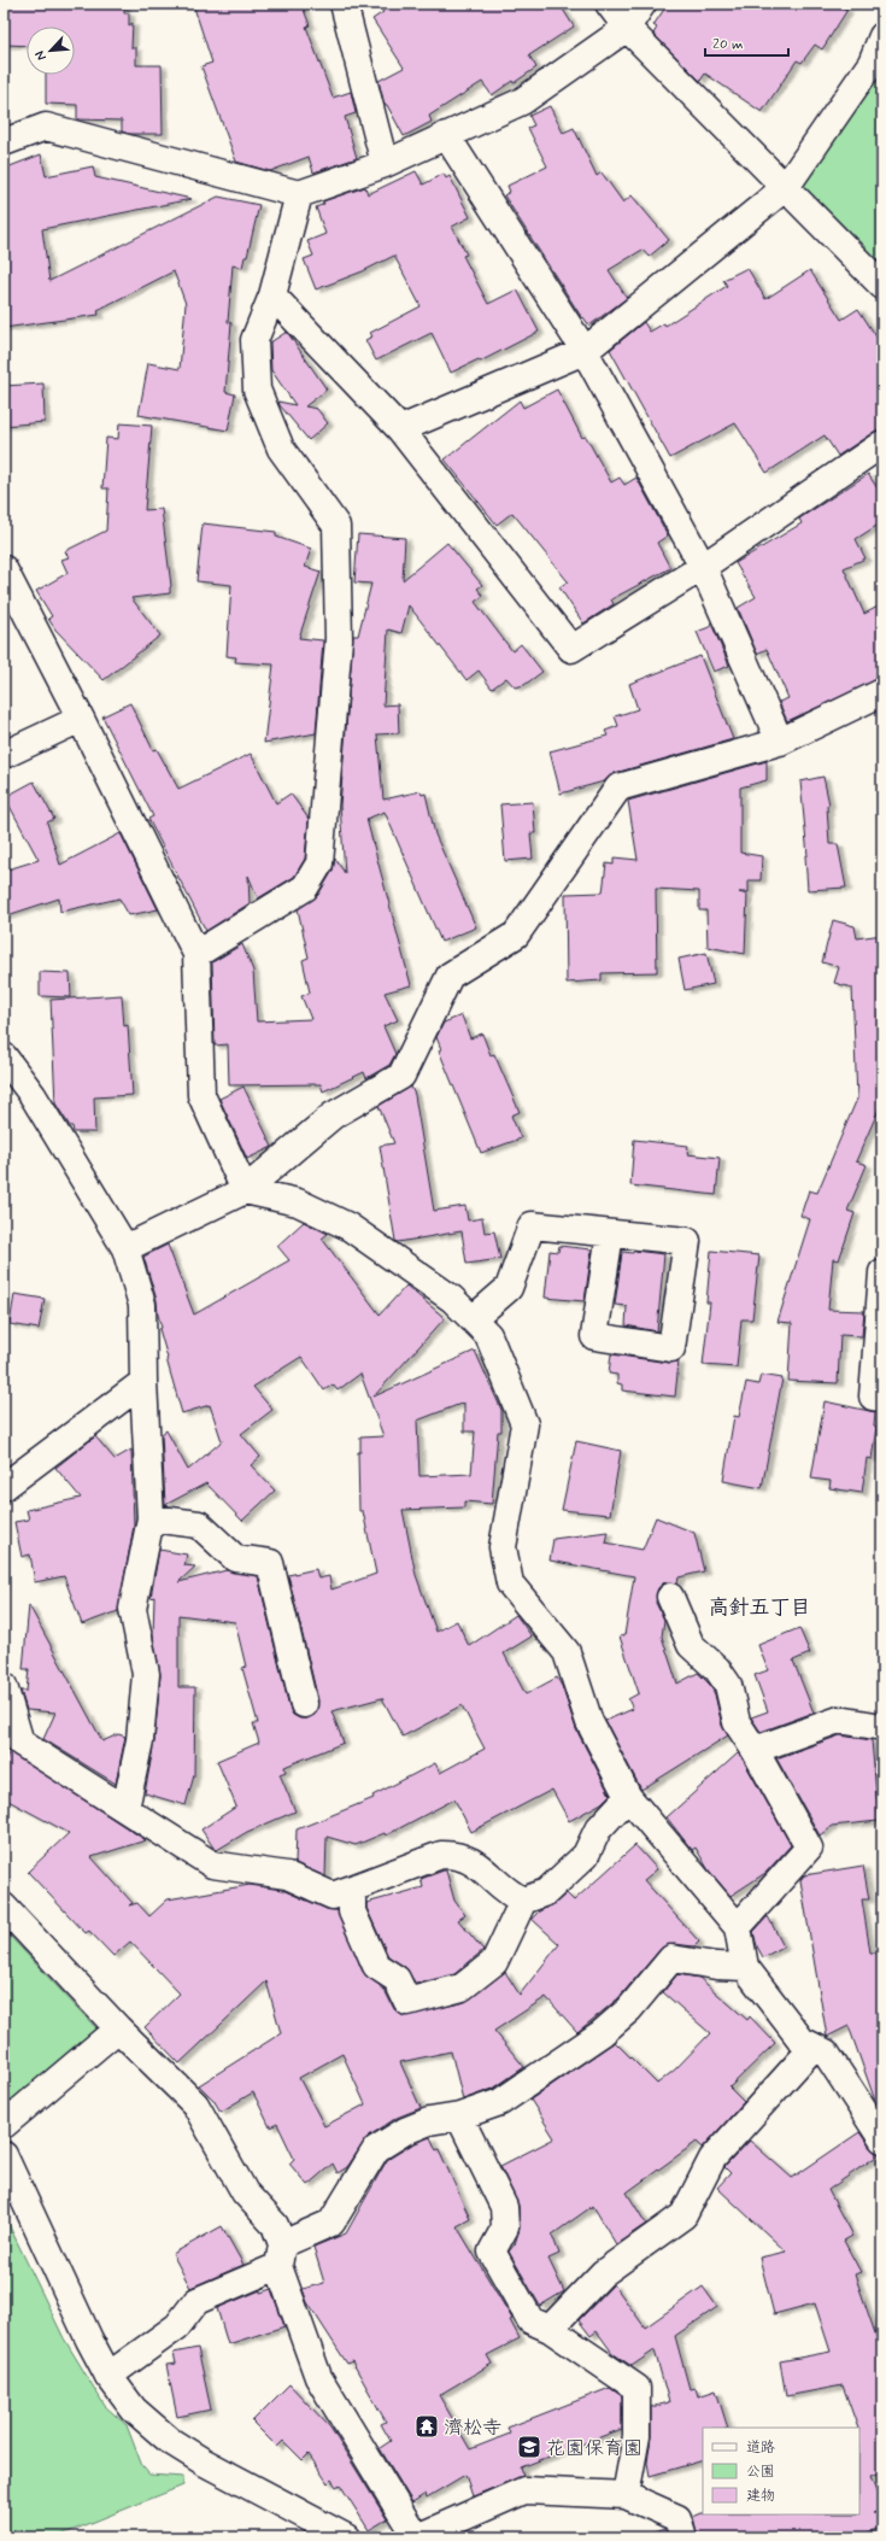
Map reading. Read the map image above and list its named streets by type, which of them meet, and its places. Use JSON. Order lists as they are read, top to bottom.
{
  "districts": ["高針五丁目"],
  "places": {
    "temple": ["濟松寺"],
    "school or university": ["花園保育園"]
  },
  "legend": ["道路", "公園", "建物"],
  "scale_bar": "20 m",
  "north": "bottom left"
}
